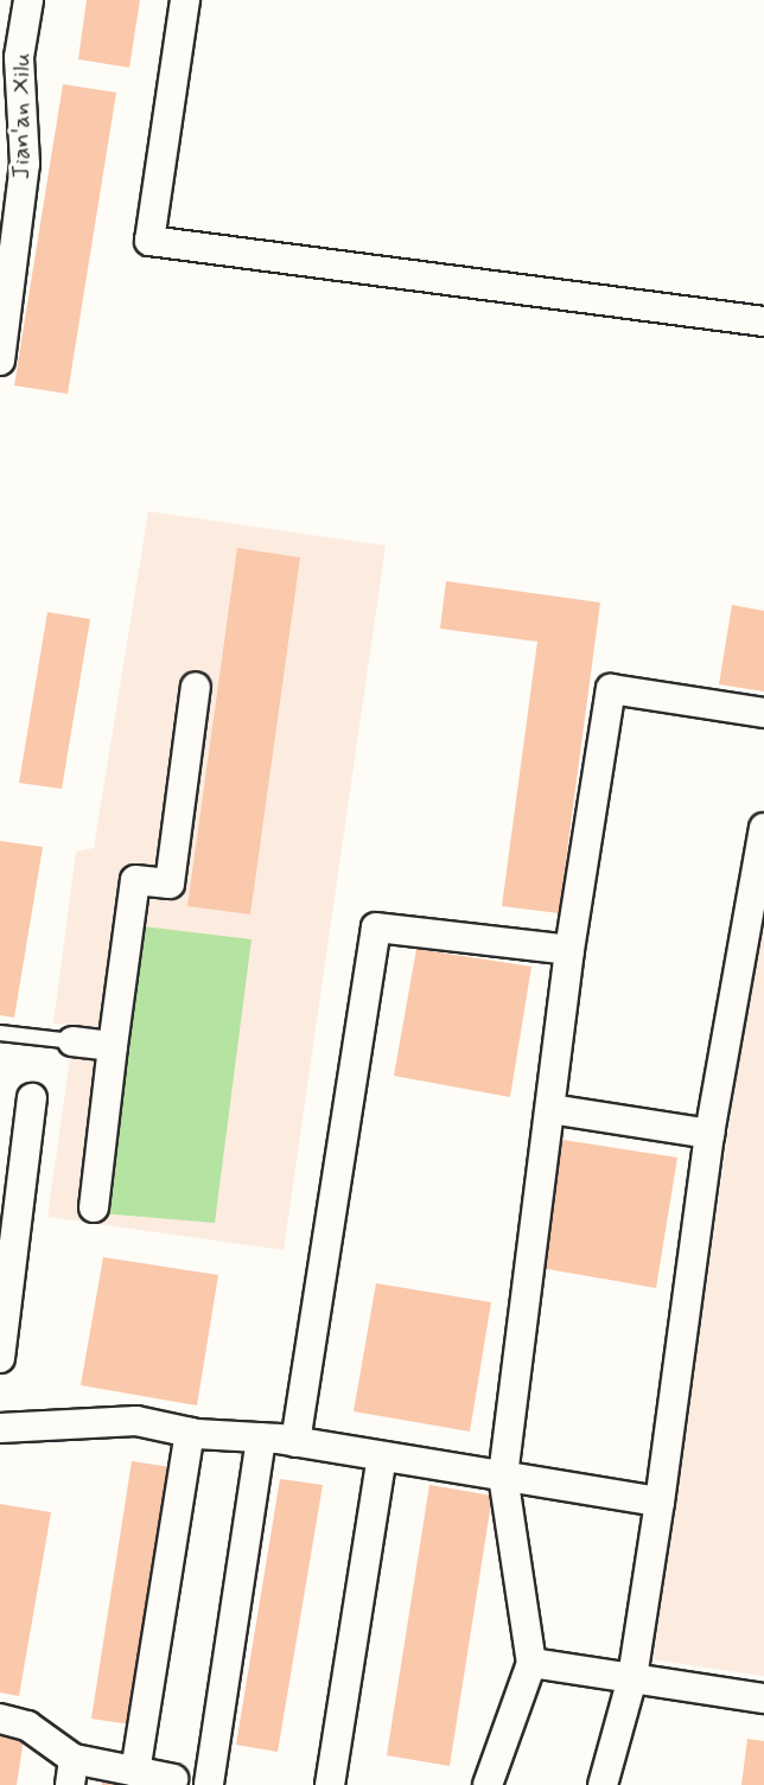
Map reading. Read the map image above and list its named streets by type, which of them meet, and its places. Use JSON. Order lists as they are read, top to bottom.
{
  "streets": {
    "street": ["Jian'an Xilu"]
  }
}
